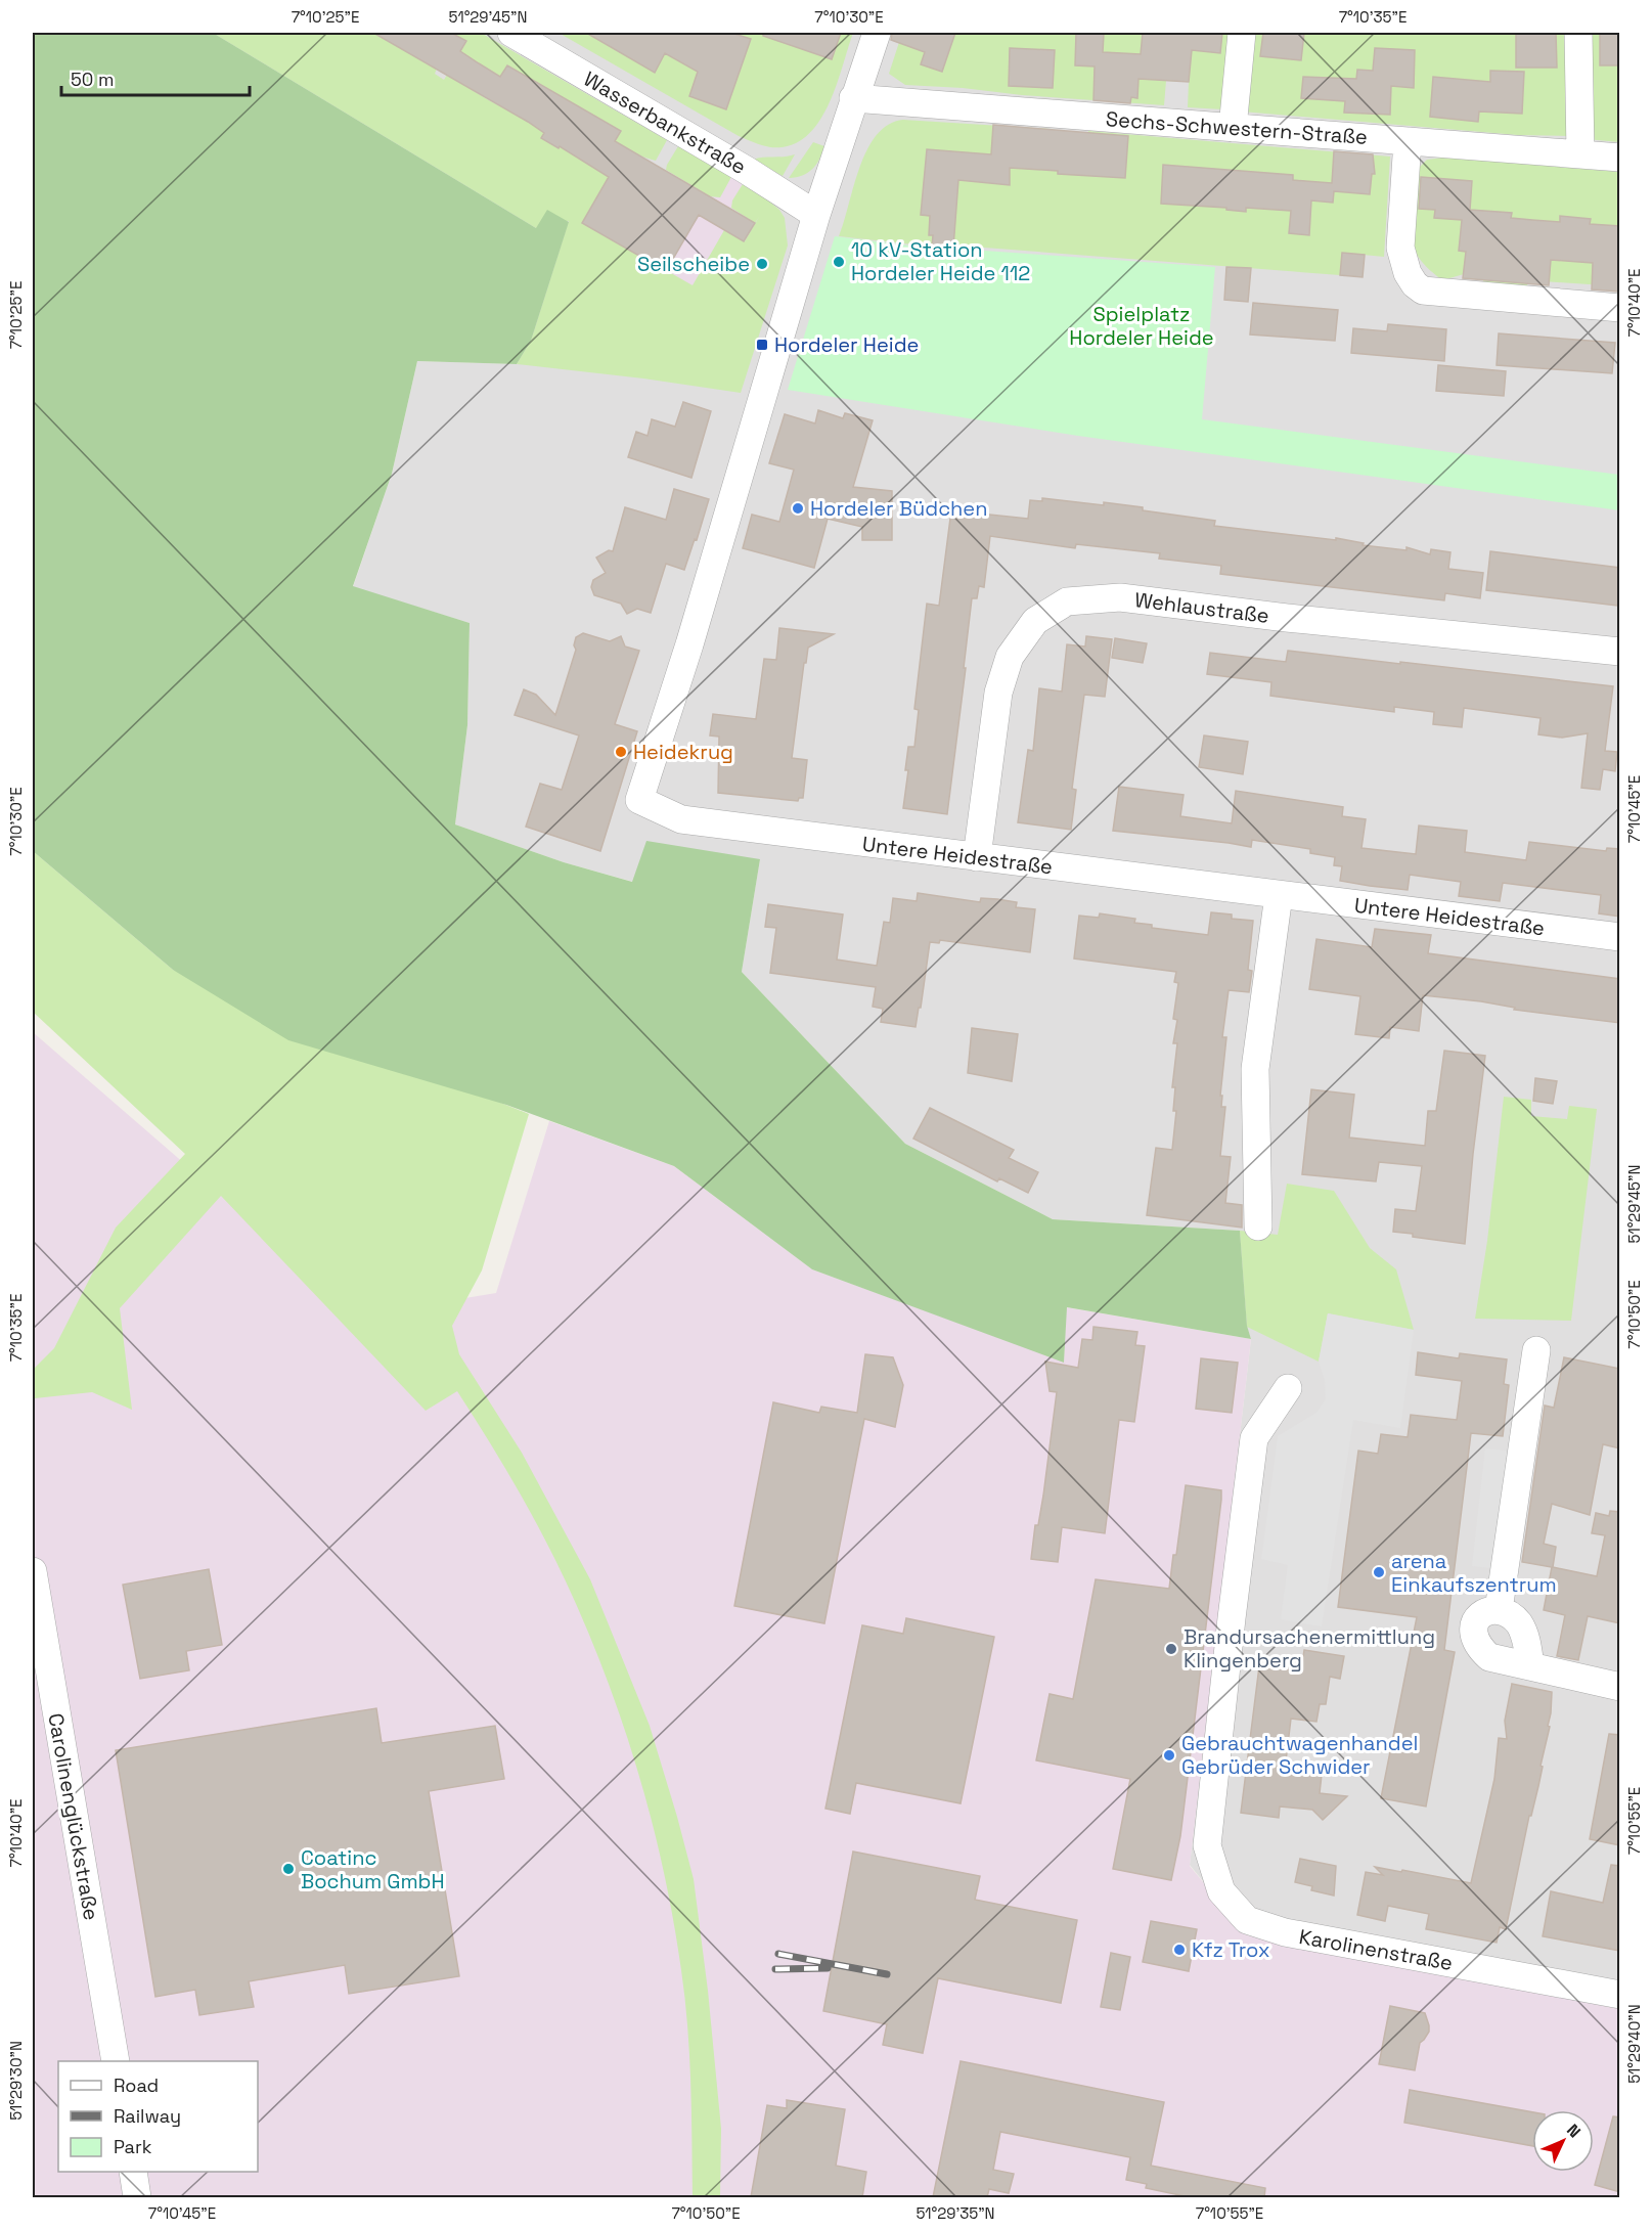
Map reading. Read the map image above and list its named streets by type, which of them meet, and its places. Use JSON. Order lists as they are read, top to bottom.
{
  "streets": {
    "street": [
      "Wasserbankstraße",
      "Sechs-Schwestern-Straße",
      "Wehlaustraße",
      "Untere Heidestraße",
      "Carolinenglückstraße",
      "Karolinenstraße"
    ]
  },
  "crossings": [
    ["Wasserbankstraße", "Untere Heidestraße"],
    ["Wehlaustraße", "Untere Heidestraße"]
  ],
  "parks": ["Spielplatz Hordeler Heide"],
  "places": {
    "other": [
      "10 kV-Station Hordeler Heide 112",
      "Seilscheibe",
      "Hordeler Büdchen",
      "Heidekrug",
      "arena Einkaufszentrum",
      "Brandursachenermittlung Klingenberg",
      "Gebrauchtwagenhandel Gebrüder Schwider",
      "Coatinc Bochum GmbH",
      "Kfz Trox"
    ],
    "transit": ["Hordeler Heide"]
  },
  "legend": ["Road", "Railway", "Park"],
  "scale_bar": "50 m",
  "north": "top right",
  "coordinates": [
    "7°10'25\"E",
    "51°29'45\"N",
    "7°10'30\"E",
    "7°10'35\"E",
    "7°10'40\"E",
    "7°10'45\"E",
    "7°10'50\"E",
    "7°10'55\"E",
    "51°29'40\"N",
    "51°29'30\"N",
    "51°29'35\"N"
  ]
}
